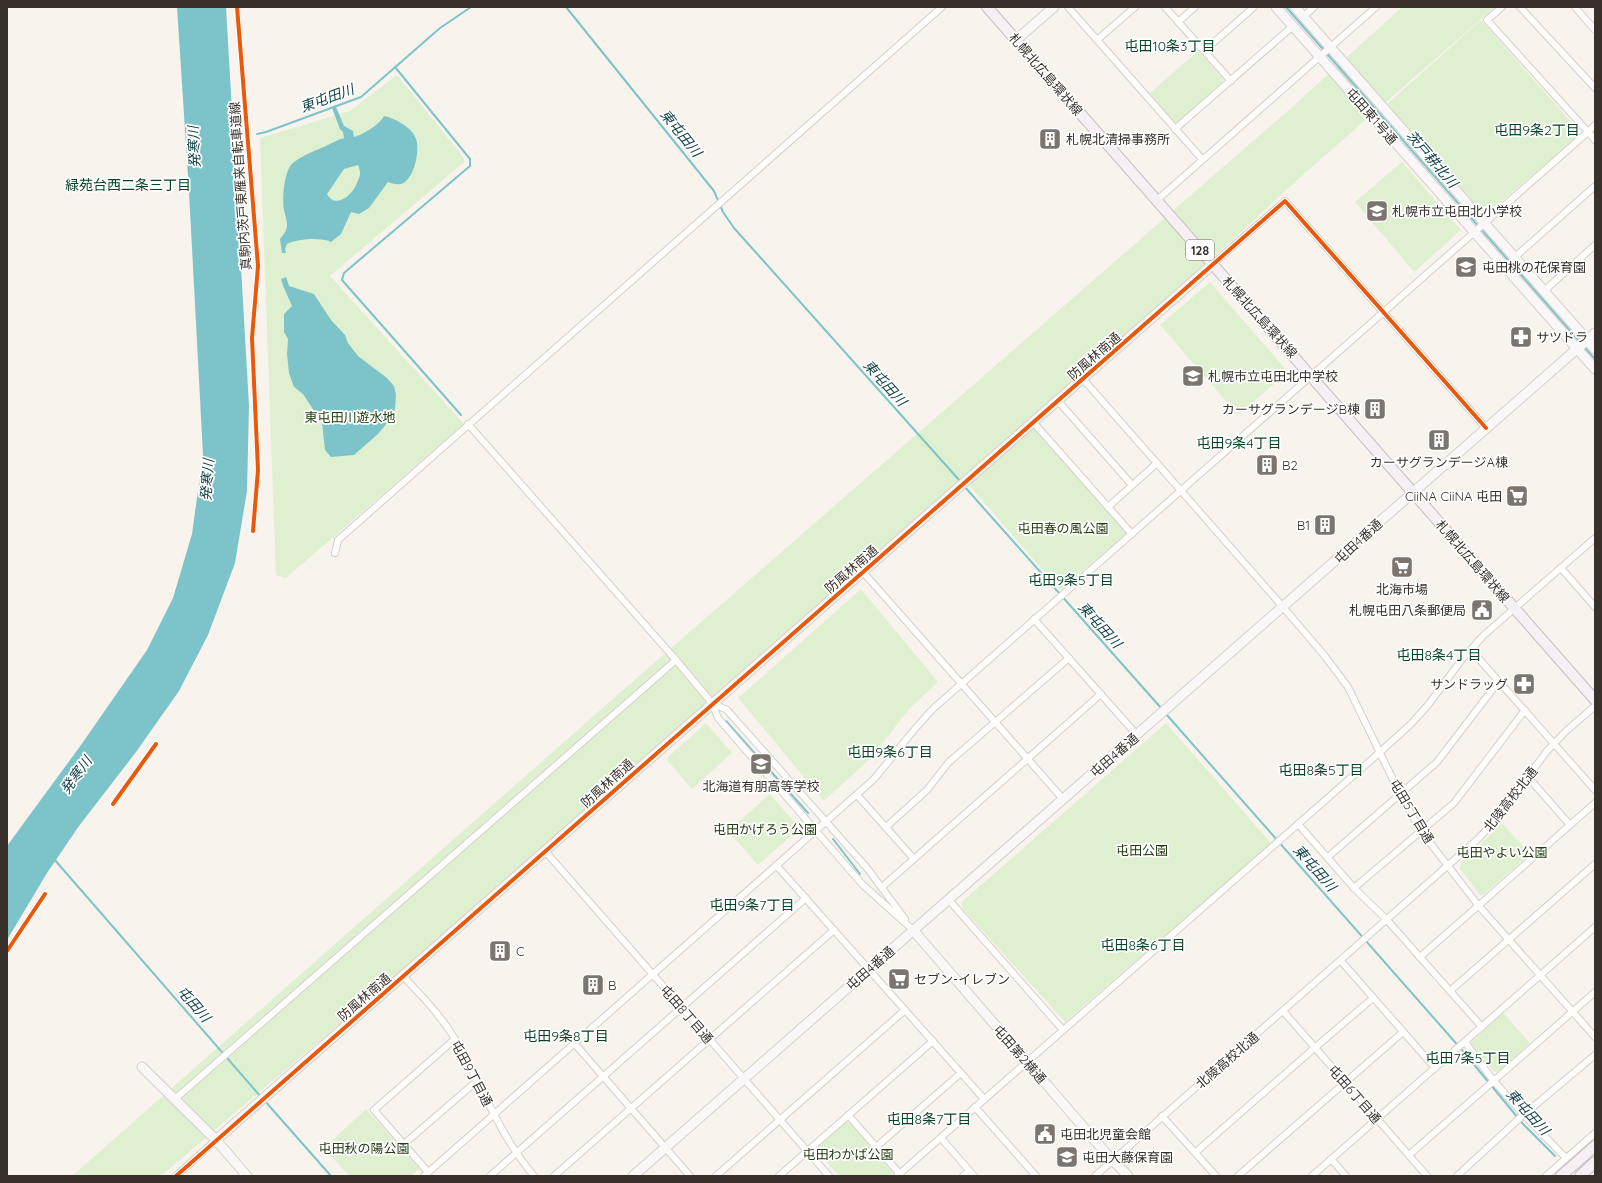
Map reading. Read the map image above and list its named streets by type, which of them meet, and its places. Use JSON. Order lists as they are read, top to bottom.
{
  "streets": {
    "main road": ["札幌北広島環状線", "128"],
    "street": [
      "屯田東1号通",
      "防風林南通",
      "屯田4番通",
      "北陵高校北通",
      "屯田5丁目通",
      "屯田8丁目通",
      "屯田第2横通",
      "屯田9丁目通",
      "屯田6丁目通"
    ],
    "cycle path": ["真駒内茨戸東雁来自転車道線"]
  },
  "crossings": [
    ["札幌北広島環状線", "防風林南通"],
    ["札幌北広島環状線", "屯田4番通"],
    ["屯田東1号通", "屯田4番通"],
    ["防風林南通", "屯田5丁目通"],
    ["防風林南通", "屯田8丁目通"],
    ["防風林南通", "屯田9丁目通"],
    ["屯田4番通", "屯田5丁目通"],
    ["屯田4番通", "屯田8丁目通"],
    ["屯田4番通", "屯田第2横通"],
    ["北陵高校北通", "屯田5丁目通"],
    ["北陵高校北通", "屯田第2横通"],
    ["北陵高校北通", "屯田6丁目通"]
  ],
  "districts": [
    "屯田10条3丁目",
    "屯田9条2丁目",
    "緑苑台西二条三丁目",
    "屯田9条4丁目",
    "屯田9条5丁目",
    "屯田8条4丁目",
    "屯田9条6丁目",
    "屯田8条5丁目",
    "屯田9条7丁目",
    "屯田8条6丁目",
    "屯田9条8丁目",
    "屯田7条5丁目",
    "屯田8条7丁目"
  ],
  "water": [
    "東屯田川",
    "発寒川",
    "茨戸耕北川",
    "屯田川"
  ],
  "parks": [
    "東屯田川遊水地",
    "屯田春の風公園",
    "屯田かげろう公園",
    "屯田公園",
    "屯田やよい公園",
    "屯田秋の陽公園",
    "屯田わかば公園"
  ],
  "places": {
    "building": [
      "札幌北清掃事務所",
      "カーサグランデージB棟",
      "カーサグランデージA棟",
      "B2",
      "B1",
      "C",
      "B"
    ],
    "school or university": [
      "札幌市立屯田北小学校",
      "屯田桃の花保育園",
      "札幌市立屯田北中学校",
      "北海道有朋高等学校",
      "屯田大藤保育園"
    ],
    "pharmacy": ["サツドラ", "サンドラッグ"],
    "supermarket": ["CiiNA CiiNA 屯田", "北海市場", "セブン-イレブン"],
    "public building": ["札幌屯田八条郵便局", "屯田北児童会館"]
  }
}
